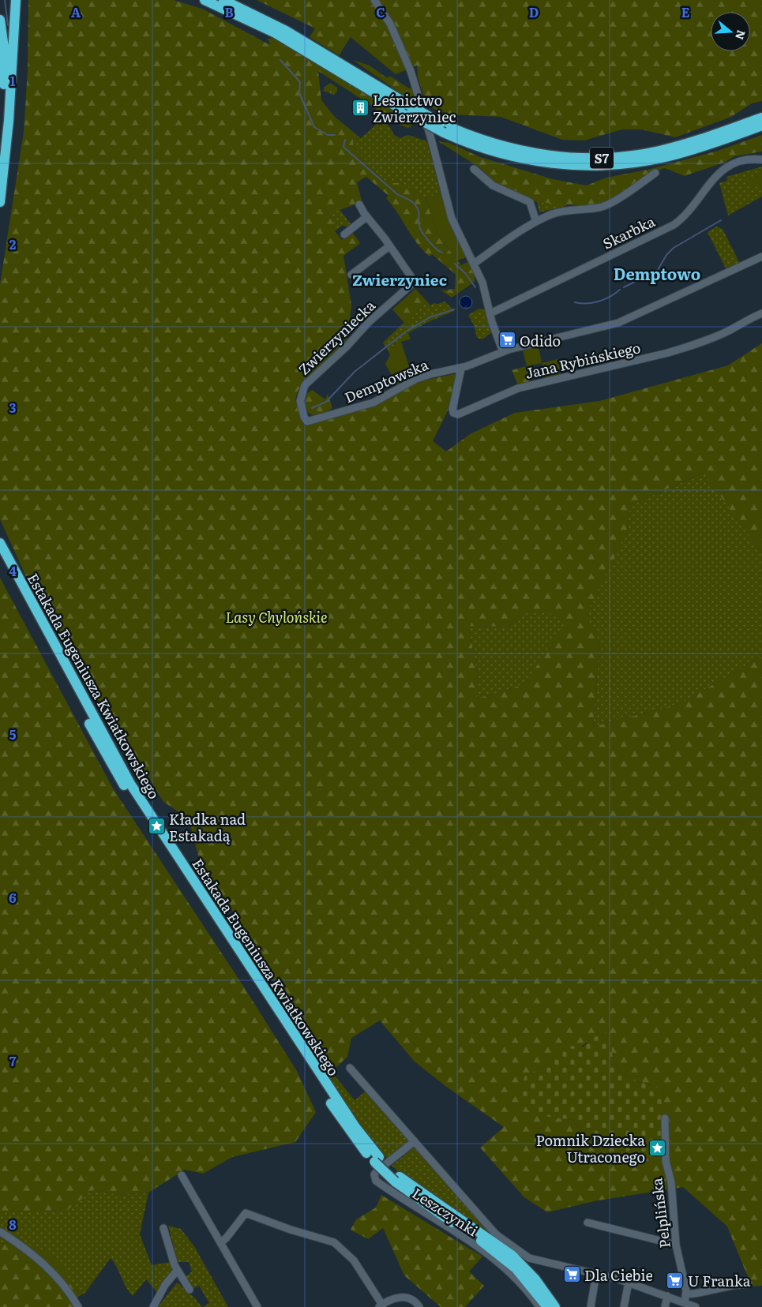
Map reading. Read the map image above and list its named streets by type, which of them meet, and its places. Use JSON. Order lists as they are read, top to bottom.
{
  "streets": {
    "highway": ["S7", "Estakada Eugeniusza Kwiatkowskiego"],
    "street": [
      "Skarbka",
      "Zwierzyniecka",
      "Jana Rybińskiego",
      "Demptowska",
      "Leszczynki",
      "Pelplińska"
    ]
  },
  "crossings": [
    ["Zwierzyniecka", "Demptowska"],
    ["Jana Rybińskiego", "Demptowska"]
  ],
  "districts": ["Demptowo", "Zwierzyniec"],
  "parks": ["Lasy Chylońskie"],
  "places": {
    "building": ["Leśnictwo Zwierzyniec"],
    "supermarket": ["Odido", "Dla Ciebie", "U Franka"],
    "place": ["Kładka nad Estakadą", "Pomnik Dziecka Utraconego"]
  },
  "north": "right",
  "grid": {
    "columns": [
      "A",
      "B",
      "C",
      "D",
      "E"
    ],
    "rows": [
      "1",
      "2",
      "3",
      "4",
      "5",
      "6",
      "7",
      "8"
    ]
  }
}
